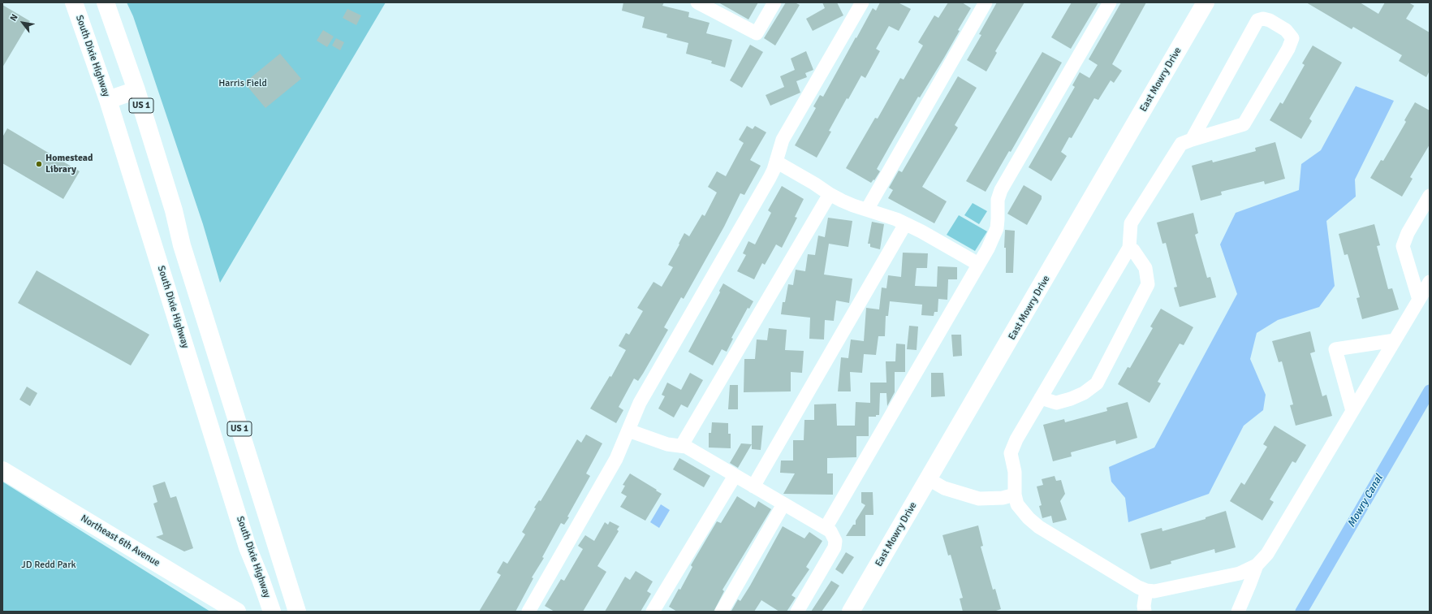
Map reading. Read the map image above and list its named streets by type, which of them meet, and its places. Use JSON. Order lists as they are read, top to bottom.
{
  "streets": {
    "main road": [
      "South Dixie Highway",
      "East Mowry Drive",
      "US 1",
      "Northeast 6th Avenue"
    ]
  },
  "water": ["Mowry Canal"],
  "parks": ["Harris Field", "JD Redd Park"],
  "places": ["Homestead Library"],
  "north": "top left"
}
